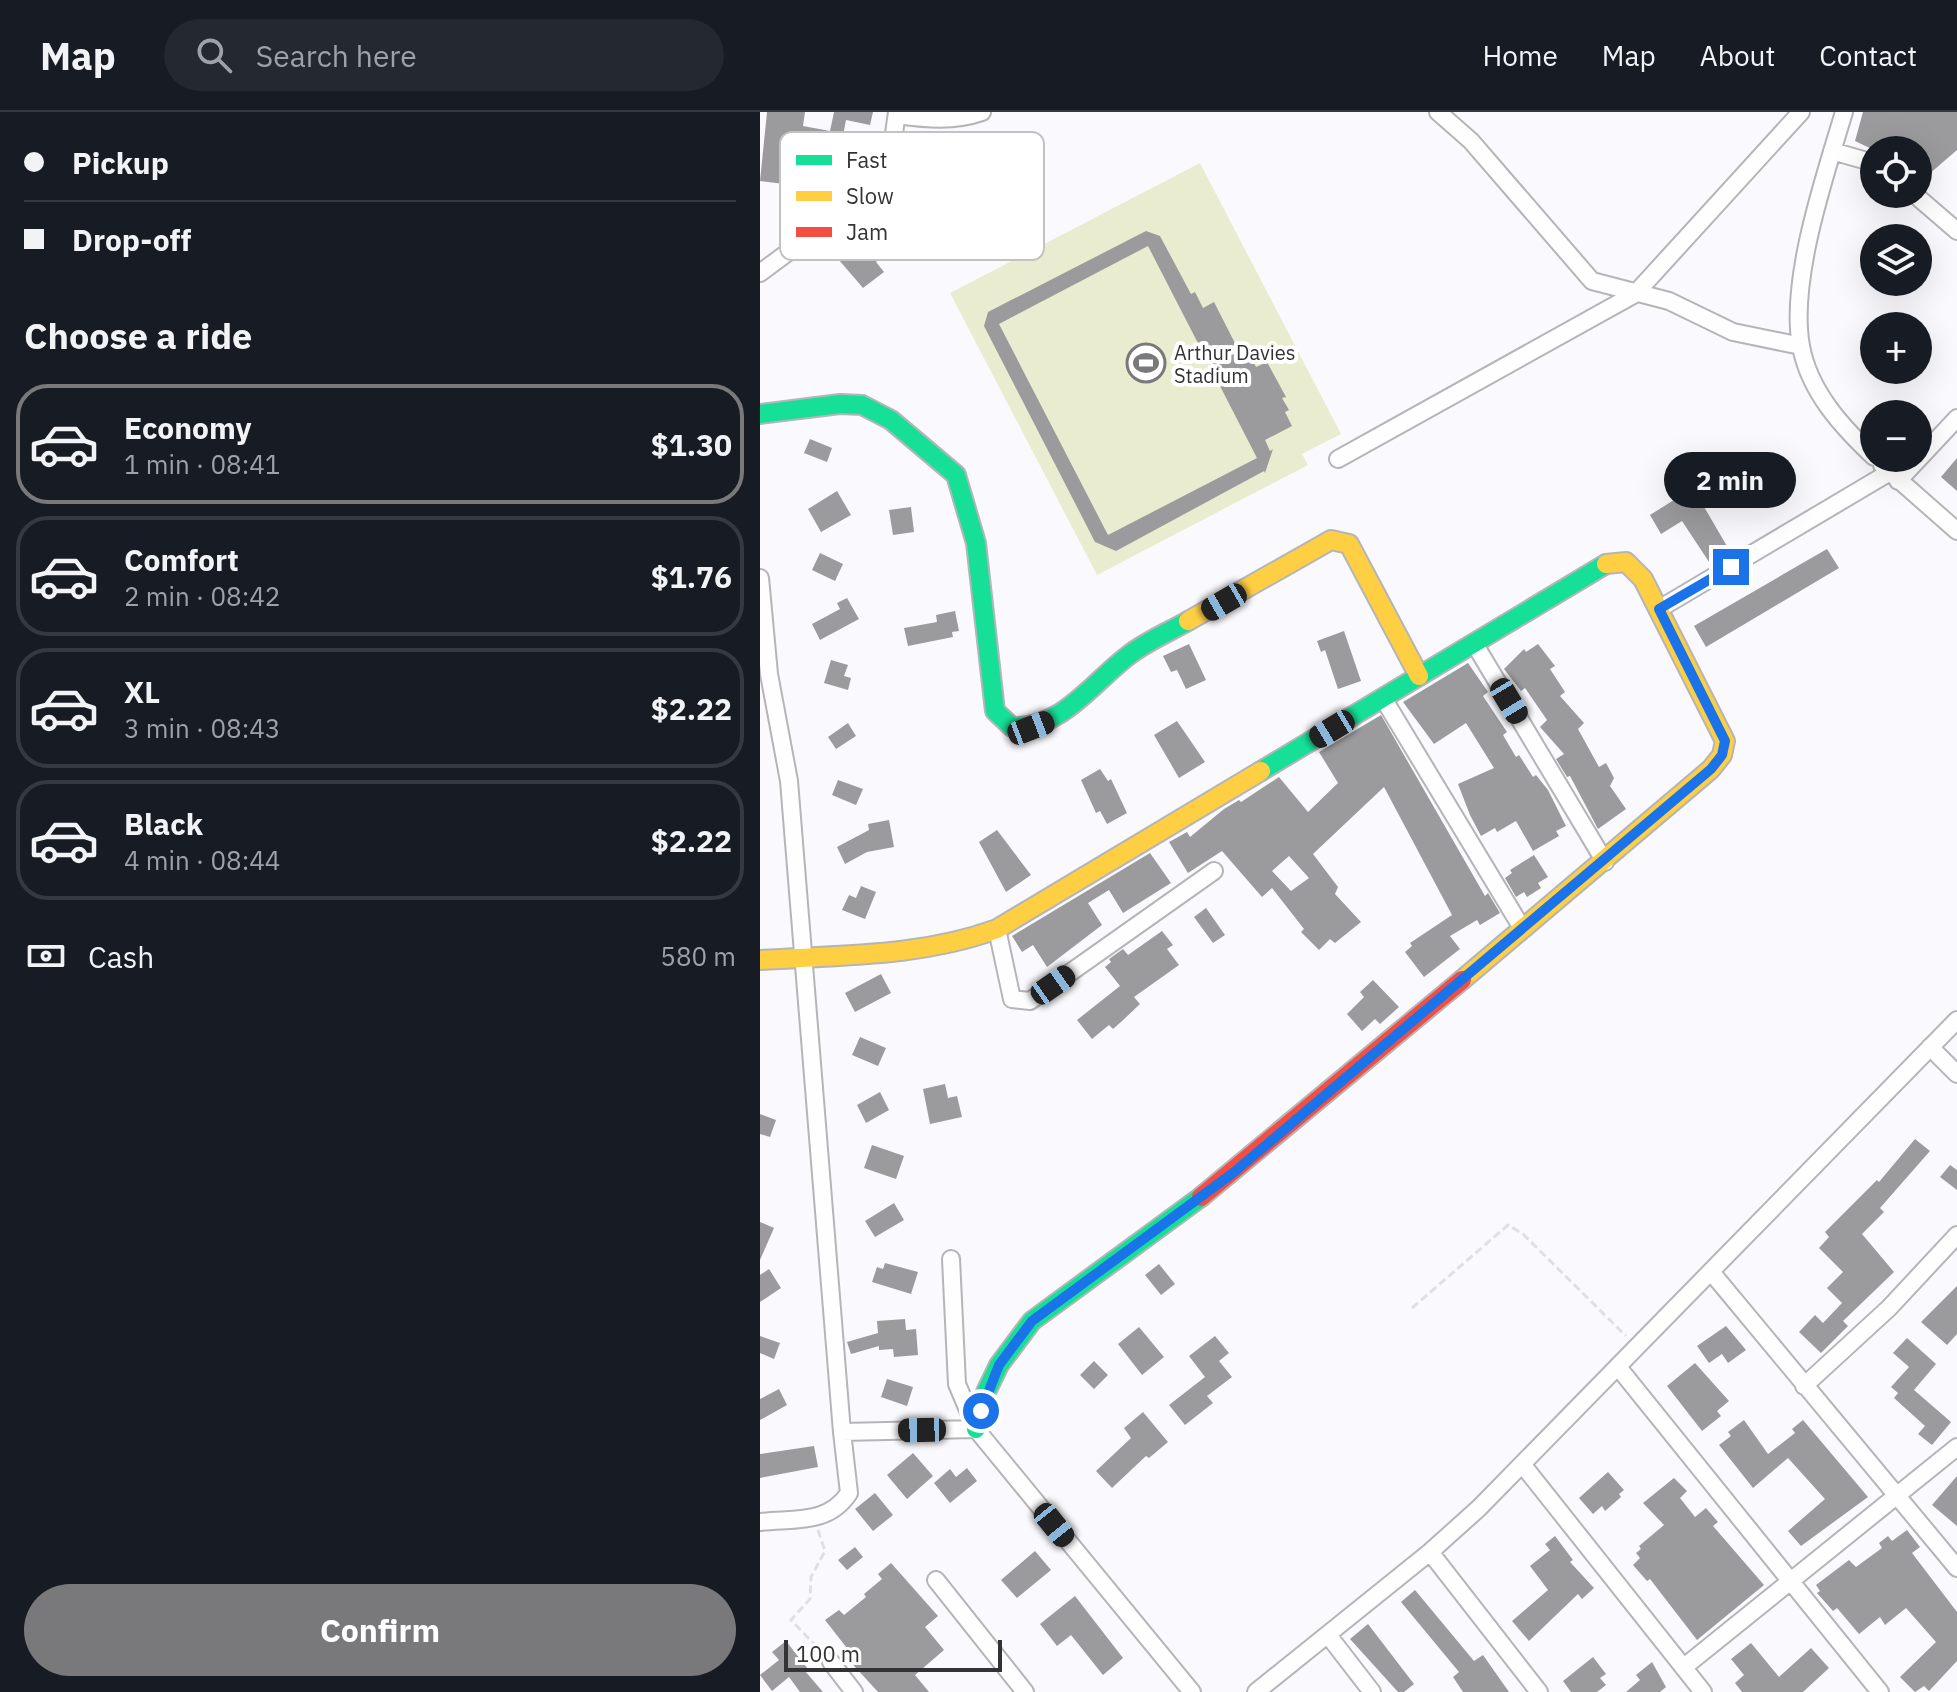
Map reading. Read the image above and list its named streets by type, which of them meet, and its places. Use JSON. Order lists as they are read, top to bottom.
{
  "places": {
    "sports": ["Arthur Davies Stadium"]
  },
  "legend": ["Fast", "Slow", "Jam"],
  "scale_bar": "100 m",
  "page": {
    "header": "Map",
    "search": "Search here",
    "nav": [
      "Home",
      "Map",
      "About",
      "Contact"
    ],
    "banner": ["Pickup", "Drop-off"],
    "map_buttons": ["+", "−"],
    "heading": "Choose a ride",
    "list": [
      {
        "name": "Economy",
        "note": "1 min · 08:41",
        "value": "$1.30"
      },
      {
        "name": "Comfort",
        "note": "2 min · 08:42",
        "value": "$1.76"
      },
      {
        "name": "XL",
        "note": "3 min · 08:43",
        "value": "$2.22"
      },
      {
        "name": "Black",
        "note": "4 min · 08:44",
        "value": "$2.22"
      }
    ],
    "bubble": "2 min",
    "pay": ["Cash", "580 m"],
    "buttons": "Confirm",
    "scale": "100 m"
  }
}
